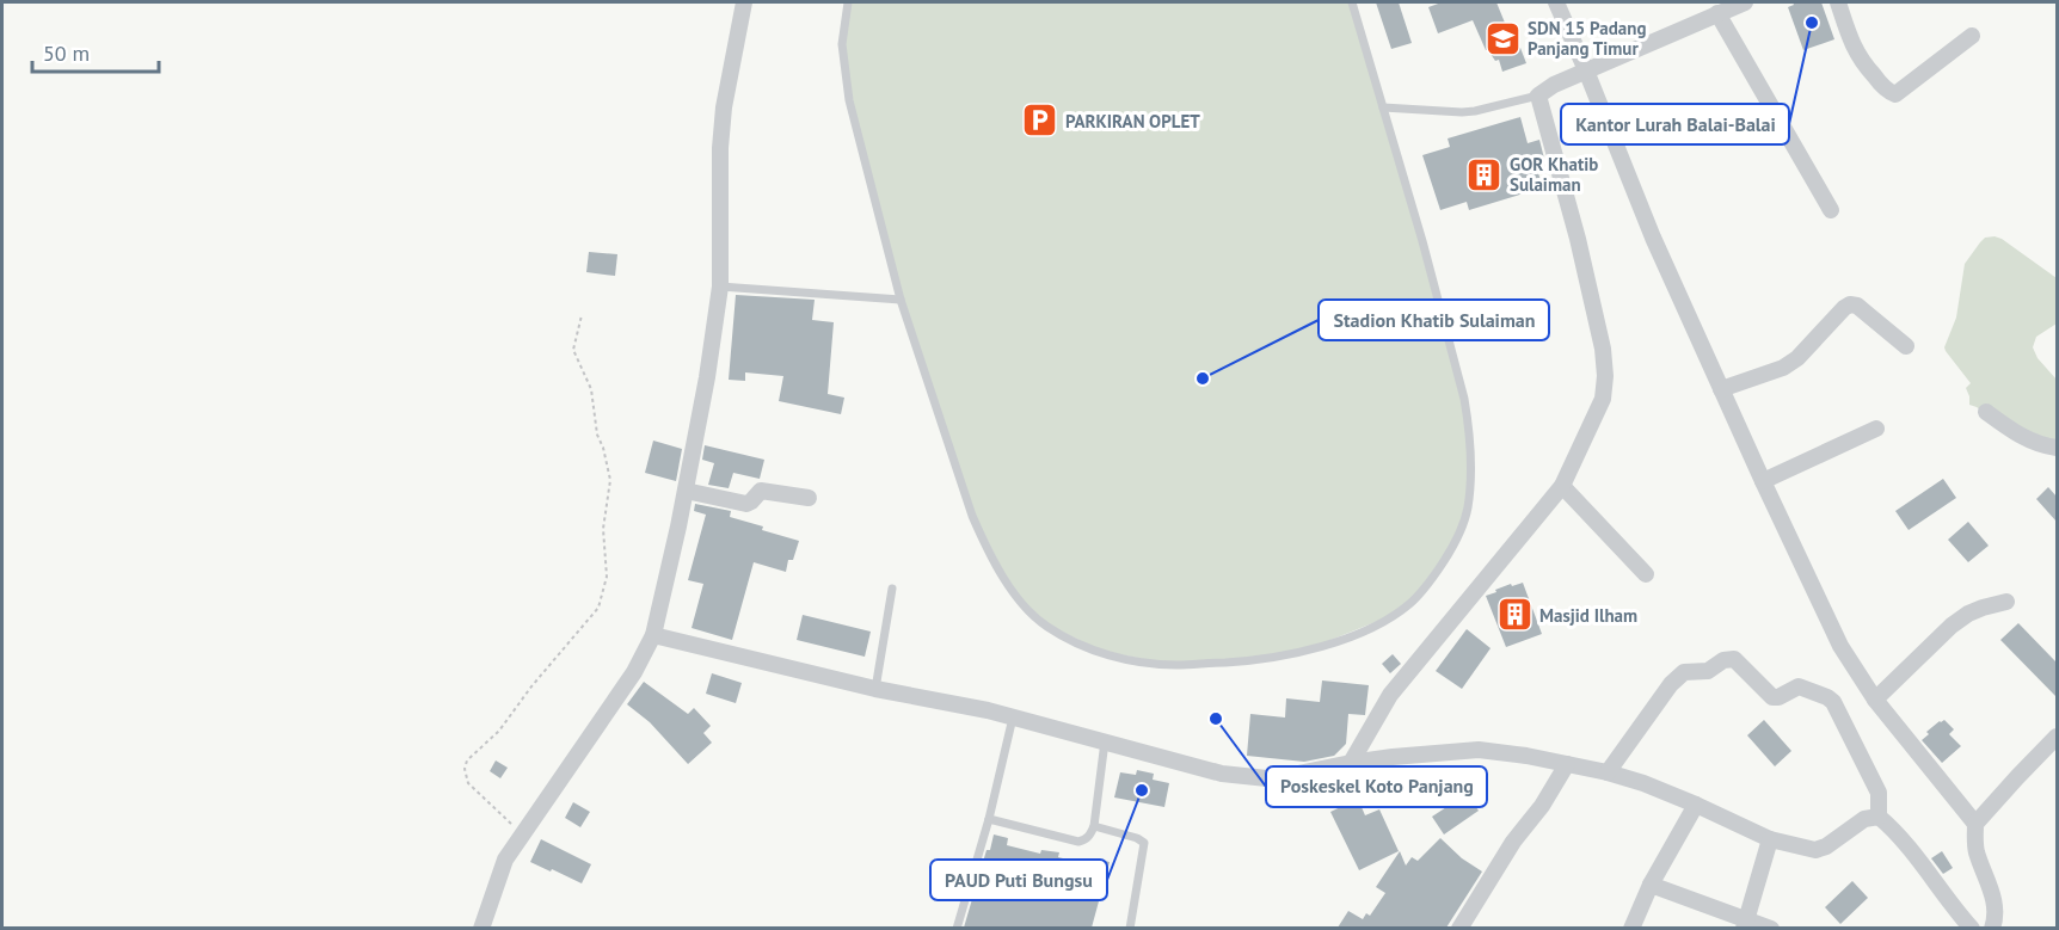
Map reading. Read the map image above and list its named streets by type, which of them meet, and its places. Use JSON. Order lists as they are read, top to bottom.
{
  "places": {
    "other": [
      "Kantor Lurah Balai-Balai",
      "Stadion Khatib Sulaiman",
      "Poskeskel Koto Panjang",
      "PAUD Puti Bungsu"
    ],
    "school or university": ["SDN 15 Padang Panjang Timur"],
    "parking": ["PARKIRAN OPLET"],
    "building": ["GOR Khatib Sulaiman", "Masjid Ilham"]
  },
  "scale_bar": "50 m"
}
